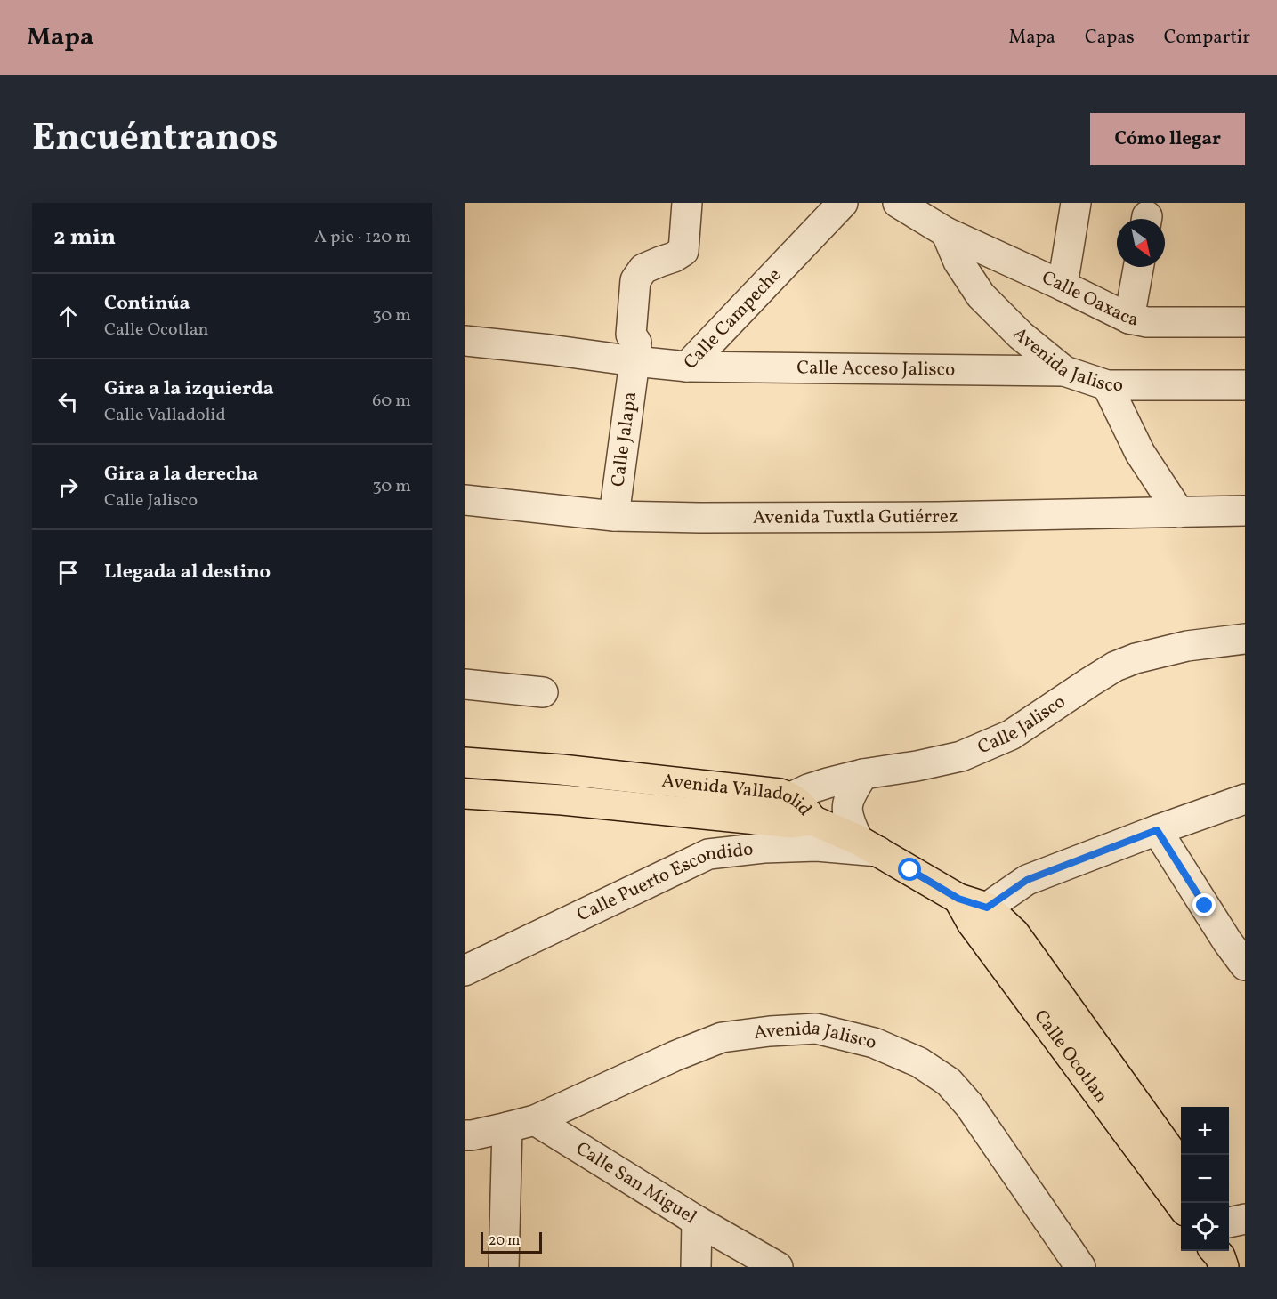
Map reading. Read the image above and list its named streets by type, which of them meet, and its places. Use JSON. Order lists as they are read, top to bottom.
{
  "streets": {
    "main road": ["Avenida Valladolid", "Calle Ocotlan"],
    "street": [
      "Calle Oaxaca",
      "Calle Campeche",
      "Avenida Jalisco",
      "Calle Acceso Jalisco",
      "Calle Jalapa",
      "Avenida Tuxtla Gutiérrez",
      "Calle Jalisco",
      "Calle Puerto Escondido",
      "Calle San Miguel"
    ]
  },
  "crossings": [
    ["Calle Oaxaca", "Avenida Jalisco"],
    ["Calle Campeche", "Calle Acceso Jalisco"],
    ["Calle Campeche", "Calle Jalapa"],
    ["Avenida Jalisco", "Calle Acceso Jalisco"],
    ["Avenida Jalisco", "Calle San Miguel"],
    ["Calle Jalapa", "Avenida Tuxtla Gutiérrez"],
    ["Calle Jalisco", "Avenida Valladolid"],
    ["Avenida Valladolid", "Calle Ocotlan"],
    ["Calle Puerto Escondido", "Calle Ocotlan"]
  ],
  "scale_bar": "20 m",
  "north": "bottom right",
  "page": {
    "header": "Mapa",
    "nav": ["Mapa", "Capas", "Compartir"],
    "title": "Encuéntranos",
    "buttons": "Cómo llegar",
    "heading": ["2 min", "A pie · 120 m"],
    "list": [
      ["Continúa", "Calle Ocotlan", "30 m"],
      ["Gira a la izquierda", "Calle Valladolid", "60 m"],
      ["Gira a la derecha", "Calle Jalisco", "30 m"],
      "Llegada al destino"
    ],
    "map_buttons": ["+", "−"],
    "scale": "20 m"
  }
}
